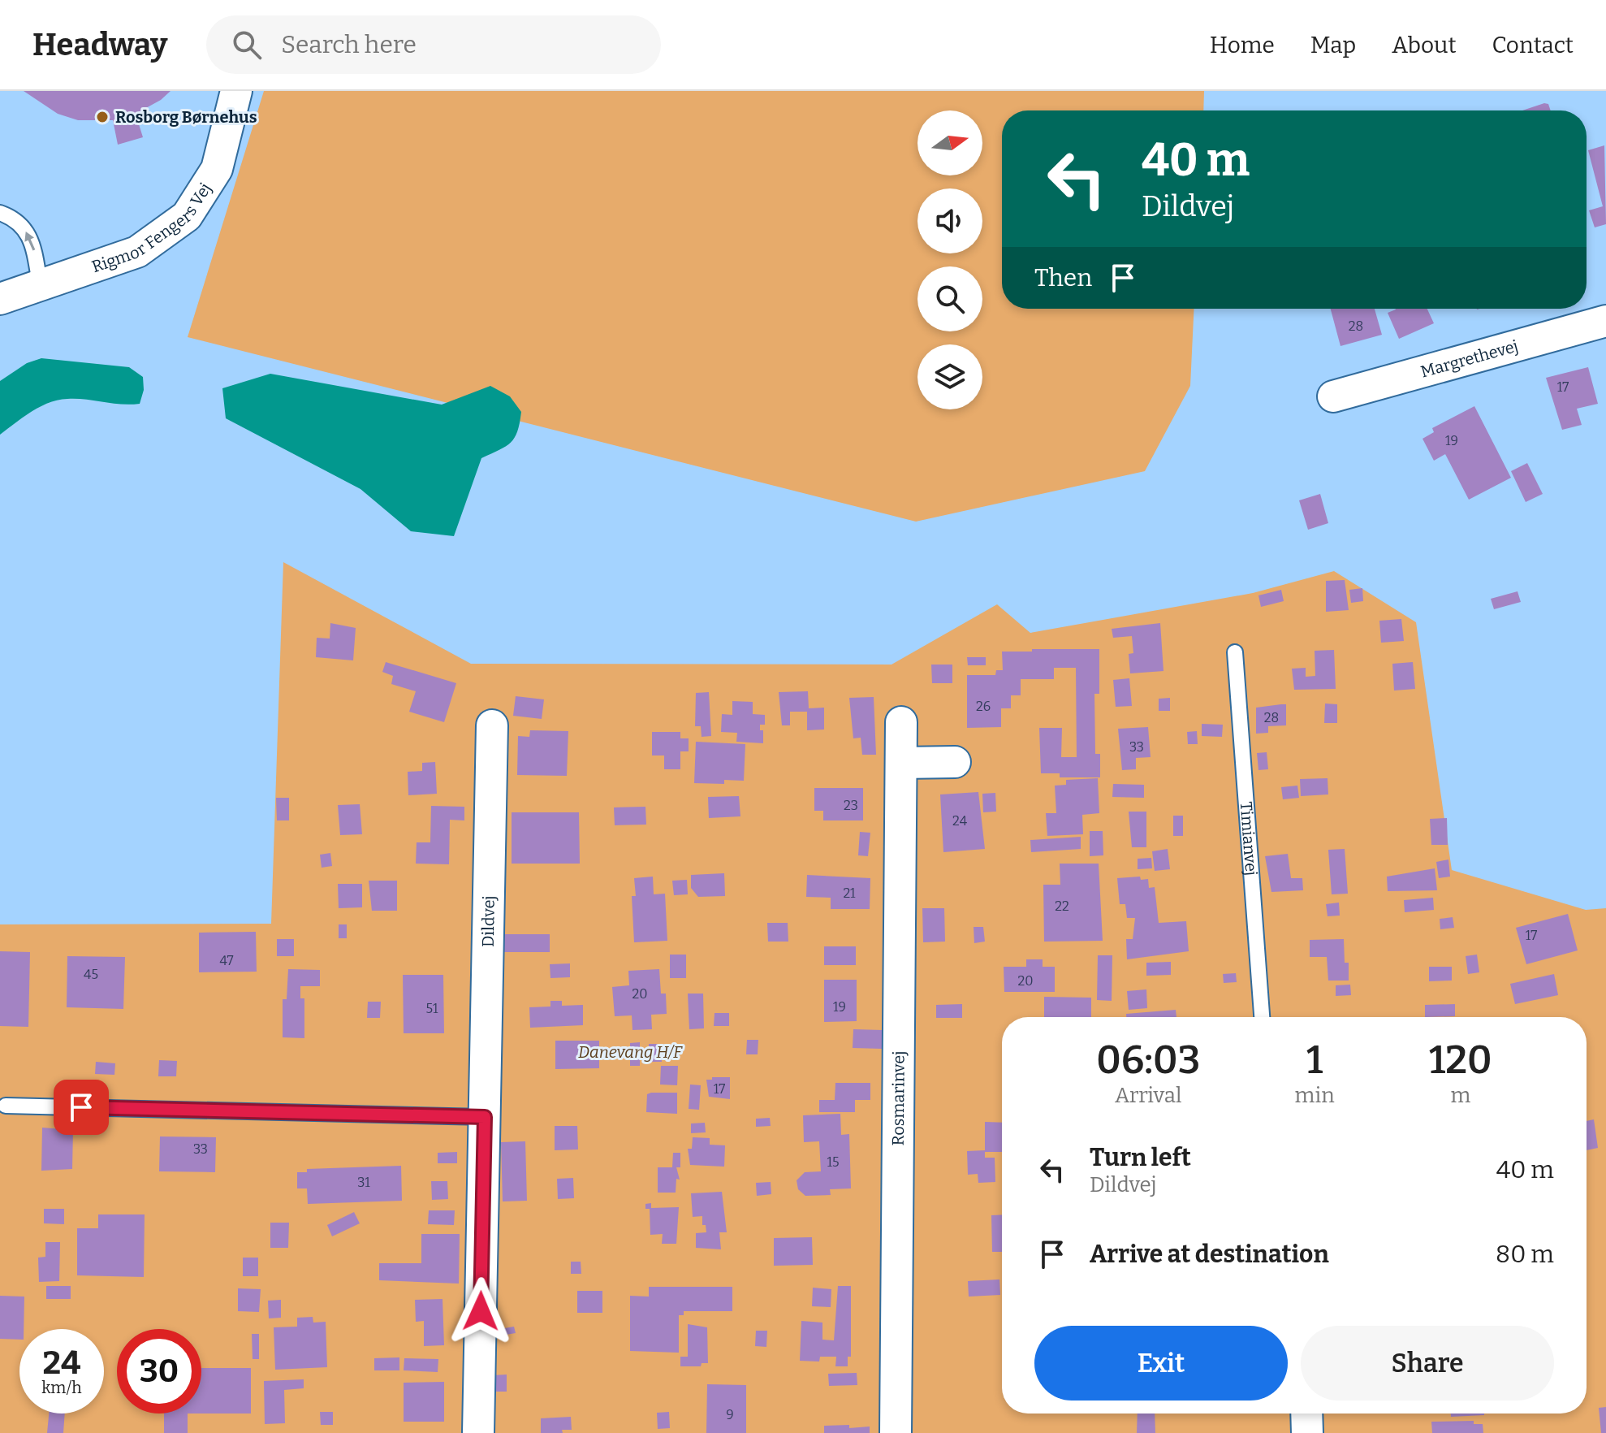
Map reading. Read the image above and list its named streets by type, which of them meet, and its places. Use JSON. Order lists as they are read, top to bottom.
{
  "streets": {
    "street": [
      "Rigmor Fengers Vej",
      "Margrethevej",
      "Dildvej",
      "Rosmarinvej"
    ],
    "lane": ["Timianvej"]
  },
  "parks": ["Danevang H/F"],
  "places": ["Rosborg Børnehus"],
  "house_numbers": [
    "28",
    "17",
    "19",
    "26",
    "28",
    "33",
    "23",
    "24",
    "21",
    "22",
    "17",
    "47",
    "45",
    "20",
    "20",
    "19",
    "51",
    "17",
    "33",
    "15",
    "31",
    "9"
  ],
  "north": "right",
  "page": {
    "header": "Headway",
    "search": "Search here",
    "nav": [
      "Home",
      "Map",
      "About",
      "Contact"
    ],
    "turn": ["40 m", "Dildvej"],
    "then": "Then",
    "eta": [
      "06:03",
      "Arrival",
      "1",
      "min",
      "120",
      "m"
    ],
    "list": [
      {
        "name": "Turn left",
        "note": "Dildvej",
        "value": "40 m"
      },
      {
        "name": "Arrive at destination",
        "value": "80 m"
      }
    ],
    "buttons": ["Exit", "Share"],
    "speed": "24 km/h",
    "limit": "30"
  }
}
